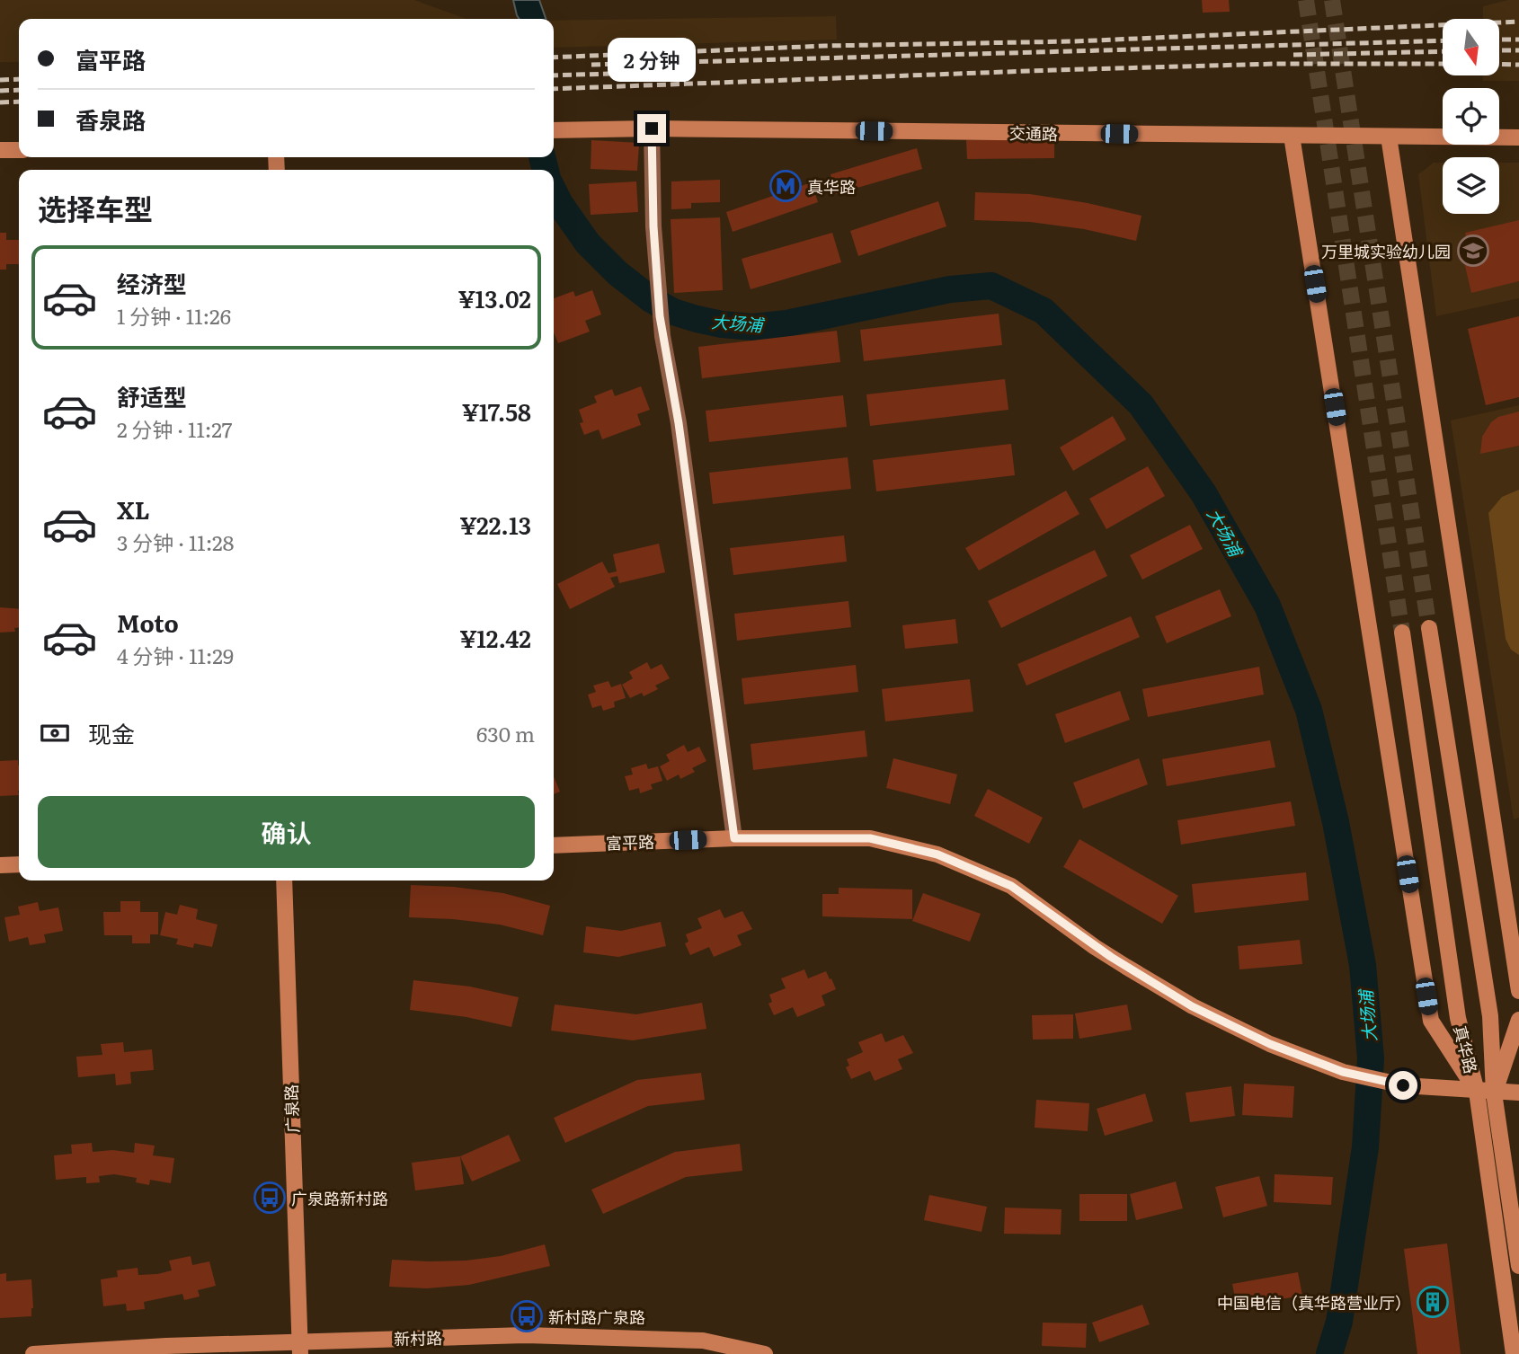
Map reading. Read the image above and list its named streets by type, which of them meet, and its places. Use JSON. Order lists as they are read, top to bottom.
{
  "streets": {
    "main road": [
      "交通路",
      "富平路",
      "真华路",
      "广泉路",
      "新村路"
    ]
  },
  "crossings": [
    ["富平路", "真华路"],
    ["广泉路", "新村路"]
  ],
  "water": ["大场浦"],
  "places": {
    "metro station": ["真华路"],
    "school or university": ["万里城实验幼儿园"],
    "bus stop": ["广泉路新村路", "新村路广泉路"],
    "building": ["中国电信（真华路营业厅）"]
  },
  "north": "bottom",
  "page": {
    "banner": ["富平路", "香泉路"],
    "bubble": "2 分钟",
    "heading": "选择车型",
    "list": [
      {
        "name": "经济型",
        "note": "1 分钟 · 11:26",
        "value": "¥13.02"
      },
      {
        "name": "舒适型",
        "note": "2 分钟 · 11:27",
        "value": "¥17.58"
      },
      {
        "name": "XL",
        "note": "3 分钟 · 11:28",
        "value": "¥22.13"
      },
      {
        "name": "Moto",
        "note": "4 分钟 · 11:29",
        "value": "¥12.42"
      }
    ],
    "pay": ["现金", "630 m"],
    "buttons": "确认"
  }
}
